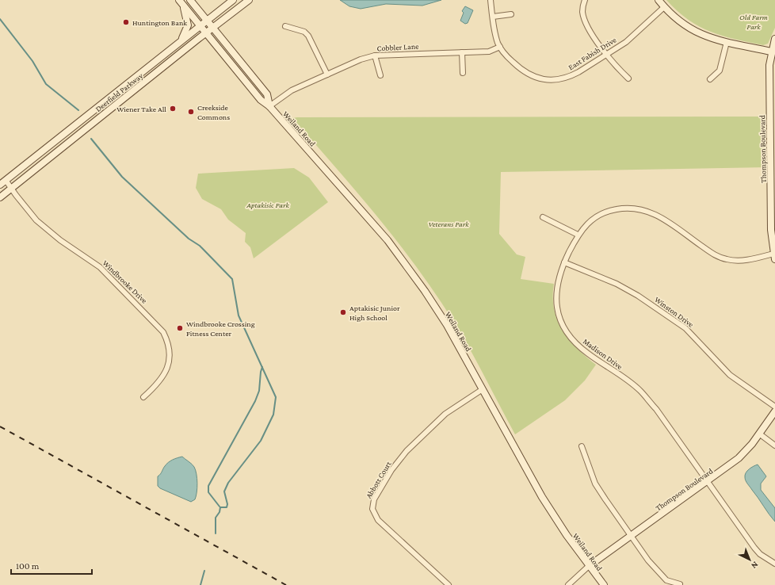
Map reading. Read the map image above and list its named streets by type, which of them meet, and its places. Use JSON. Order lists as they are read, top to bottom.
{
  "streets": {
    "main road": ["Deerfield Parkway", "Weiland Road", "Thompson Boulevard"],
    "street": [
      "Cobbler Lane",
      "East Fabish Drive",
      "Windbrooke Drive",
      "Winston Drive",
      "Madison Drive",
      "Abbott Court"
    ]
  },
  "crossings": [
    ["Cobbler Lane", "East Fabish Drive"],
    ["Cobbler Lane", "Weiland Road"],
    ["Deerfield Parkway", "Weiland Road"],
    ["Deerfield Parkway", "Windbrooke Drive"],
    ["Weiland Road", "Thompson Boulevard"],
    ["Weiland Road", "Abbott Court"],
    ["Thompson Boulevard", "Madison Drive"],
    ["Winston Drive", "Madison Drive"]
  ],
  "parks": ["Old Farm Park", "Aptakisic Park", "Veterans Park"],
  "places": [
    "Huntington Bank",
    "Wiener Take All",
    "Creekside Commons",
    "Aptakisic Junior High School",
    "Windbrooke Crossing Fitness Center"
  ],
  "scale_bar": "100 m",
  "north": "bottom right"
}
